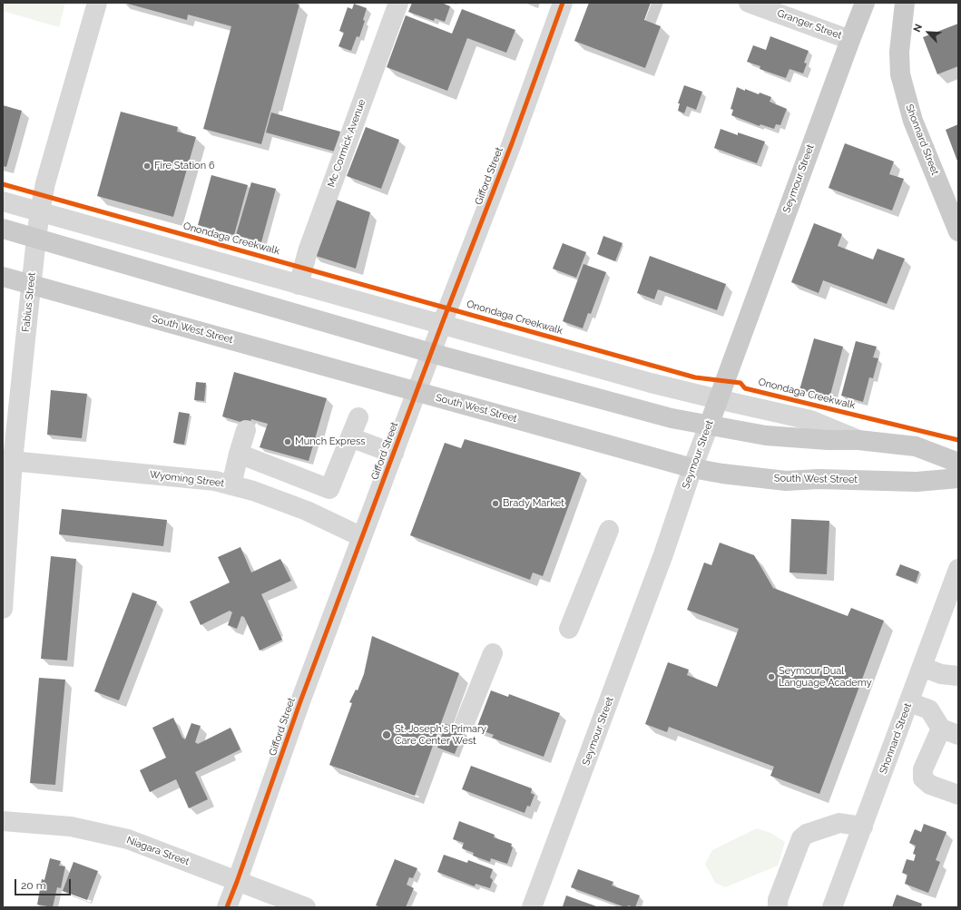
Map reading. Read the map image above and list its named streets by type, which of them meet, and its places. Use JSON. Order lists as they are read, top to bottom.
{
  "streets": {
    "main road": ["Shonnard Street", "Seymour Street", "South West Street"],
    "street": [
      "Granger Street",
      "Mc Cormick Avenue",
      "Gifford Street",
      "Fabius Street",
      "Wyoming Street",
      "Niagara Street"
    ],
    "cycle path": ["Onondaga Creekwalk"]
  },
  "crossings": [
    ["Granger Street", "Seymour Street"],
    ["Gifford Street", "South West Street"],
    ["Gifford Street", "Wyoming Street"],
    ["Gifford Street", "Niagara Street"],
    ["Seymour Street", "South West Street"],
    ["Fabius Street", "South West Street"],
    ["Fabius Street", "Wyoming Street"]
  ],
  "places": [
    "Fire Station 6",
    "Munch Express",
    "Brady Market",
    "Seymour Dual Language Academy",
    "St. Joseph's Primary Care Center West"
  ],
  "scale_bar": "20 m",
  "north": "top left"
}
